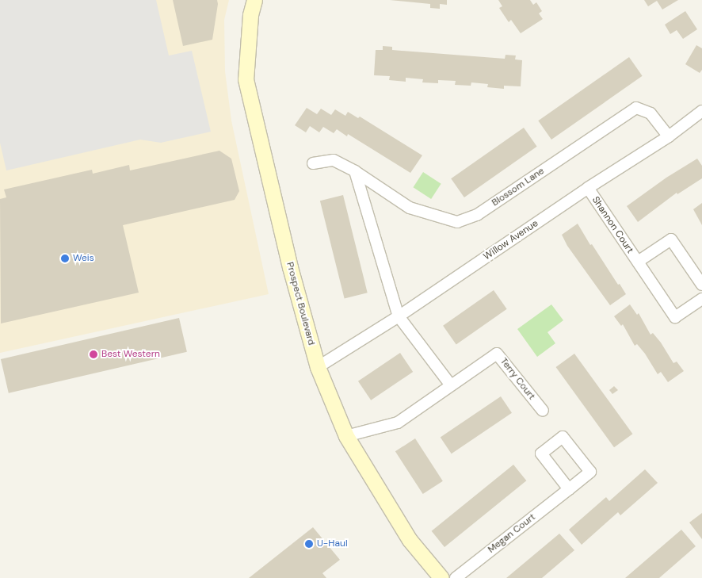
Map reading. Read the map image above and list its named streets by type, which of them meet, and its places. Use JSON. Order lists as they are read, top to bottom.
{
  "streets": {
    "street": [
      "Blossom Lane",
      "Shannon Court",
      "Willow Avenue",
      "Prospect Boulevard",
      "Terry Court",
      "Megan Court"
    ]
  },
  "crossings": [
    ["Blossom Lane", "Willow Avenue"],
    ["Shannon Court", "Willow Avenue"],
    ["Willow Avenue", "Prospect Boulevard"],
    ["Prospect Boulevard", "Terry Court"]
  ],
  "places": ["Weis", "Best Western", "U-Haul"]
}
